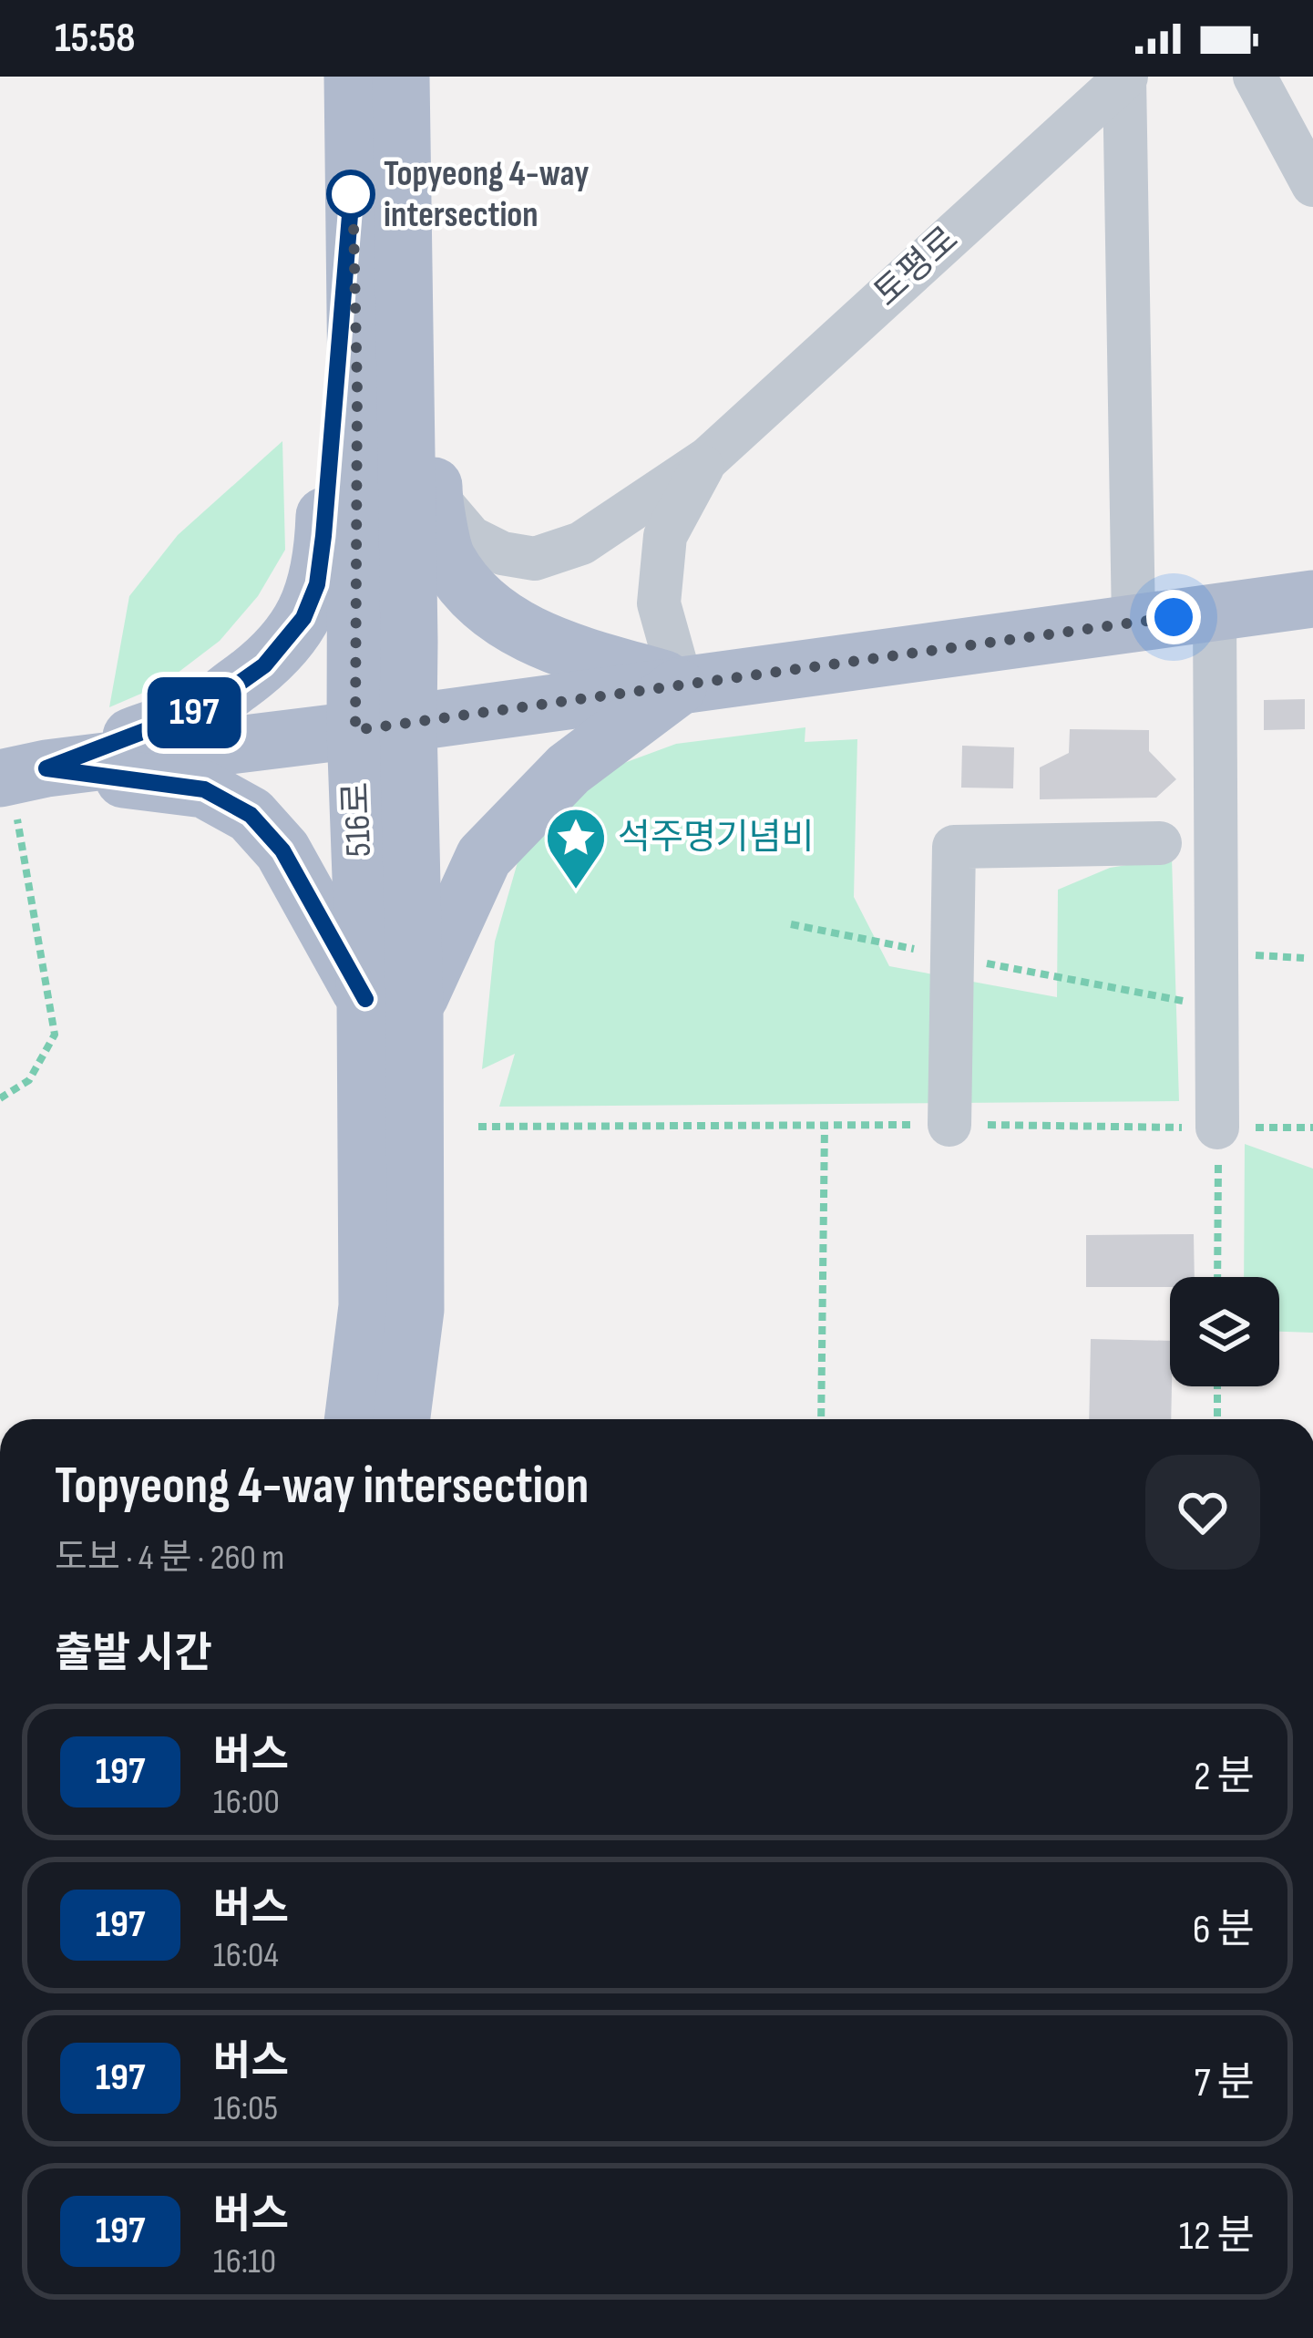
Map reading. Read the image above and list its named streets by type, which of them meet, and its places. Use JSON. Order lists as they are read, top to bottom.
{
  "streets": {
    "main road": ["516로"],
    "street": ["토평로"]
  },
  "places": {
    "other": ["Topyeong 4-way intersection"],
    "place": ["석주명기념비"]
  },
  "lines": ["bus line 197"],
  "page": {
    "status": "15:58",
    "on_map": "197",
    "heading": [
      ["Topyeong 4-way intersection", "도보 · 4 분 · 260 m"],
      "출발 시간"
    ],
    "list": [
      {
        "mark": "197",
        "name": "버스",
        "note": "16:00",
        "value": "2 분"
      },
      {
        "mark": "197",
        "name": "버스",
        "note": "16:04",
        "value": "6 분"
      },
      {
        "mark": "197",
        "name": "버스",
        "note": "16:05",
        "value": "7 분"
      },
      {
        "mark": "197",
        "name": "버스",
        "note": "16:10",
        "value": "12 분"
      }
    ]
  }
}
